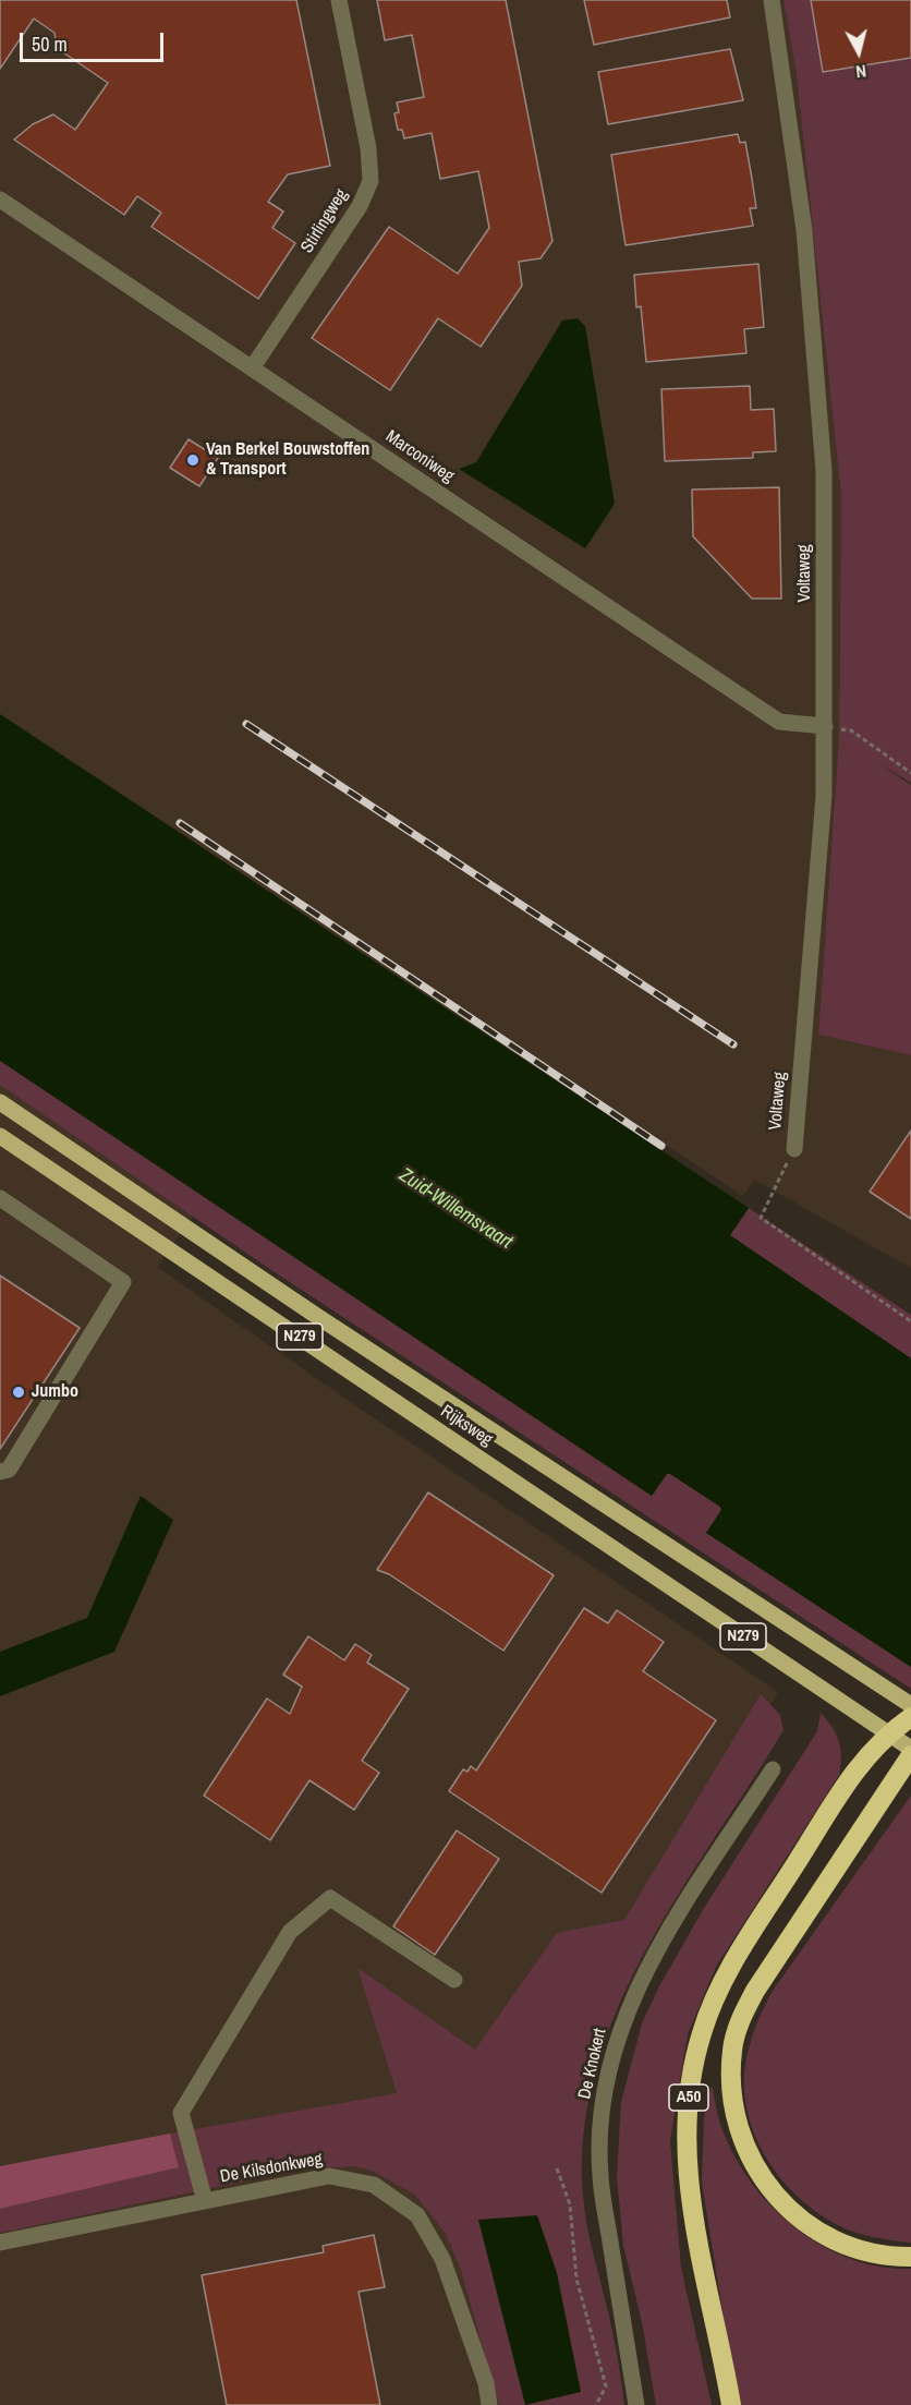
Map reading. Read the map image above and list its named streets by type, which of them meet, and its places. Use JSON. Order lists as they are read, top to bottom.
{
  "streets": {
    "highway": ["A50"],
    "main road": ["N279", "Rijksweg"],
    "street": [
      "Stirlingweg",
      "Marconiweg",
      "Voltaweg",
      "De Knokert",
      "De Kilsdonkweg"
    ]
  },
  "crossings": [
    ["Stirlingweg", "Marconiweg"],
    ["Marconiweg", "Voltaweg"],
    ["Rijksweg", "A50"]
  ],
  "water": ["Zuid-Willemsvaart"],
  "places": ["Van Berkel Bouwstoffen & Transport", "Jumbo"],
  "scale_bar": "50 m",
  "north": "bottom"
}
